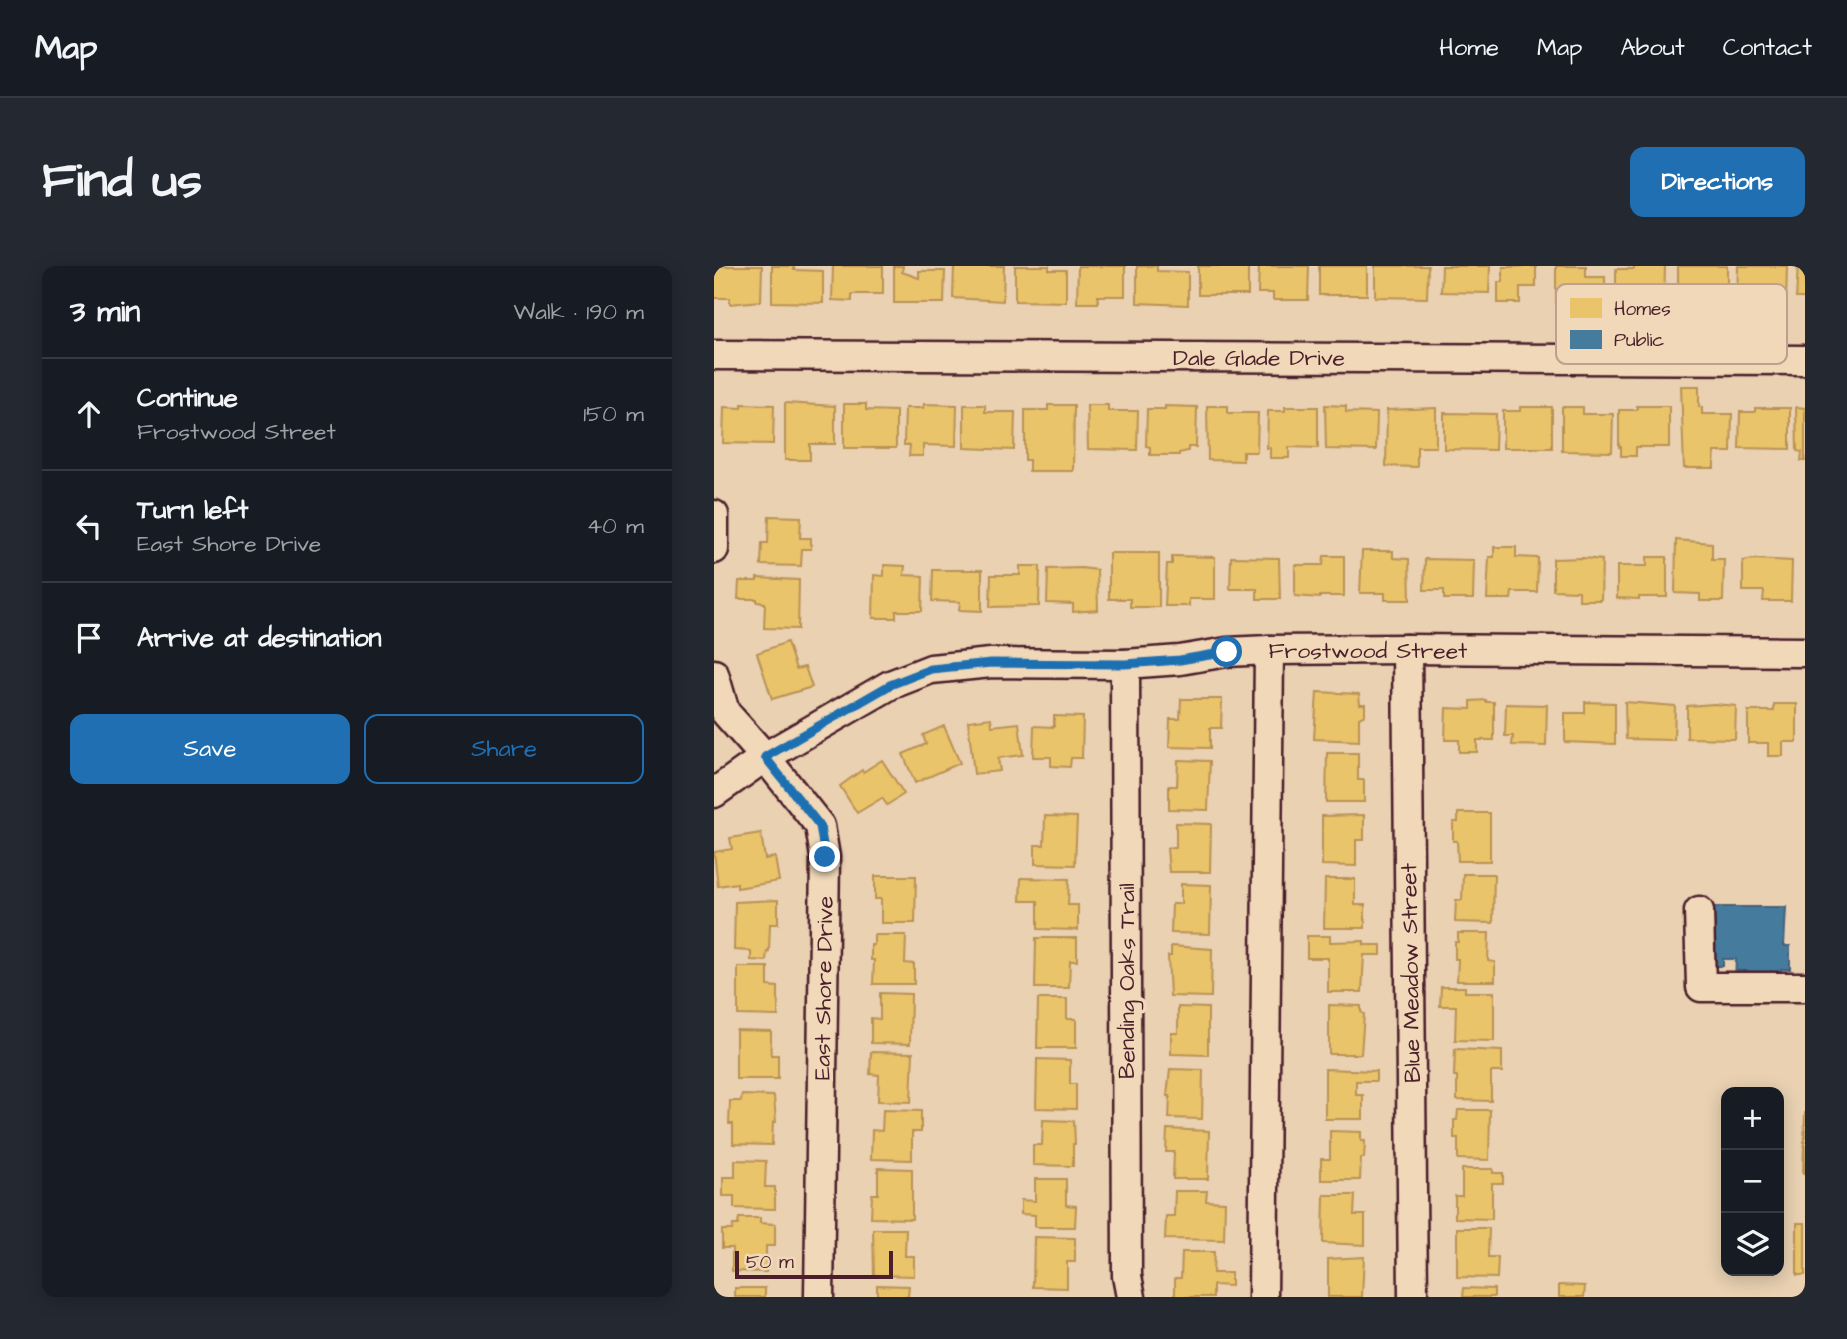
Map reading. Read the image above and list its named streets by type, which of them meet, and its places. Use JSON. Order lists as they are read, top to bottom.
{
  "streets": {
    "street": [
      "Dale Glade Drive",
      "Frostwood Street",
      "Blue Meadow Street",
      "Bending Oaks Trail",
      "East Shore Drive"
    ]
  },
  "crossings": [
    ["Frostwood Street", "Blue Meadow Street"],
    ["Frostwood Street", "Bending Oaks Trail"],
    ["Frostwood Street", "East Shore Drive"]
  ],
  "legend": ["Homes", "Public"],
  "scale_bar": "50 m",
  "page": {
    "header": "Map",
    "nav": [
      "Home",
      "Map",
      "About",
      "Contact"
    ],
    "buttons": [
      "Directions",
      ["Save", "Share"]
    ],
    "title": "Find us",
    "heading": ["3 min", "Walk · 190 m"],
    "list": [
      ["Continue", "Frostwood Street", "150 m"],
      ["Turn left", "East Shore Drive", "40 m"],
      "Arrive at destination"
    ],
    "map_buttons": ["+", "−"],
    "scale": "50 m"
  }
}
